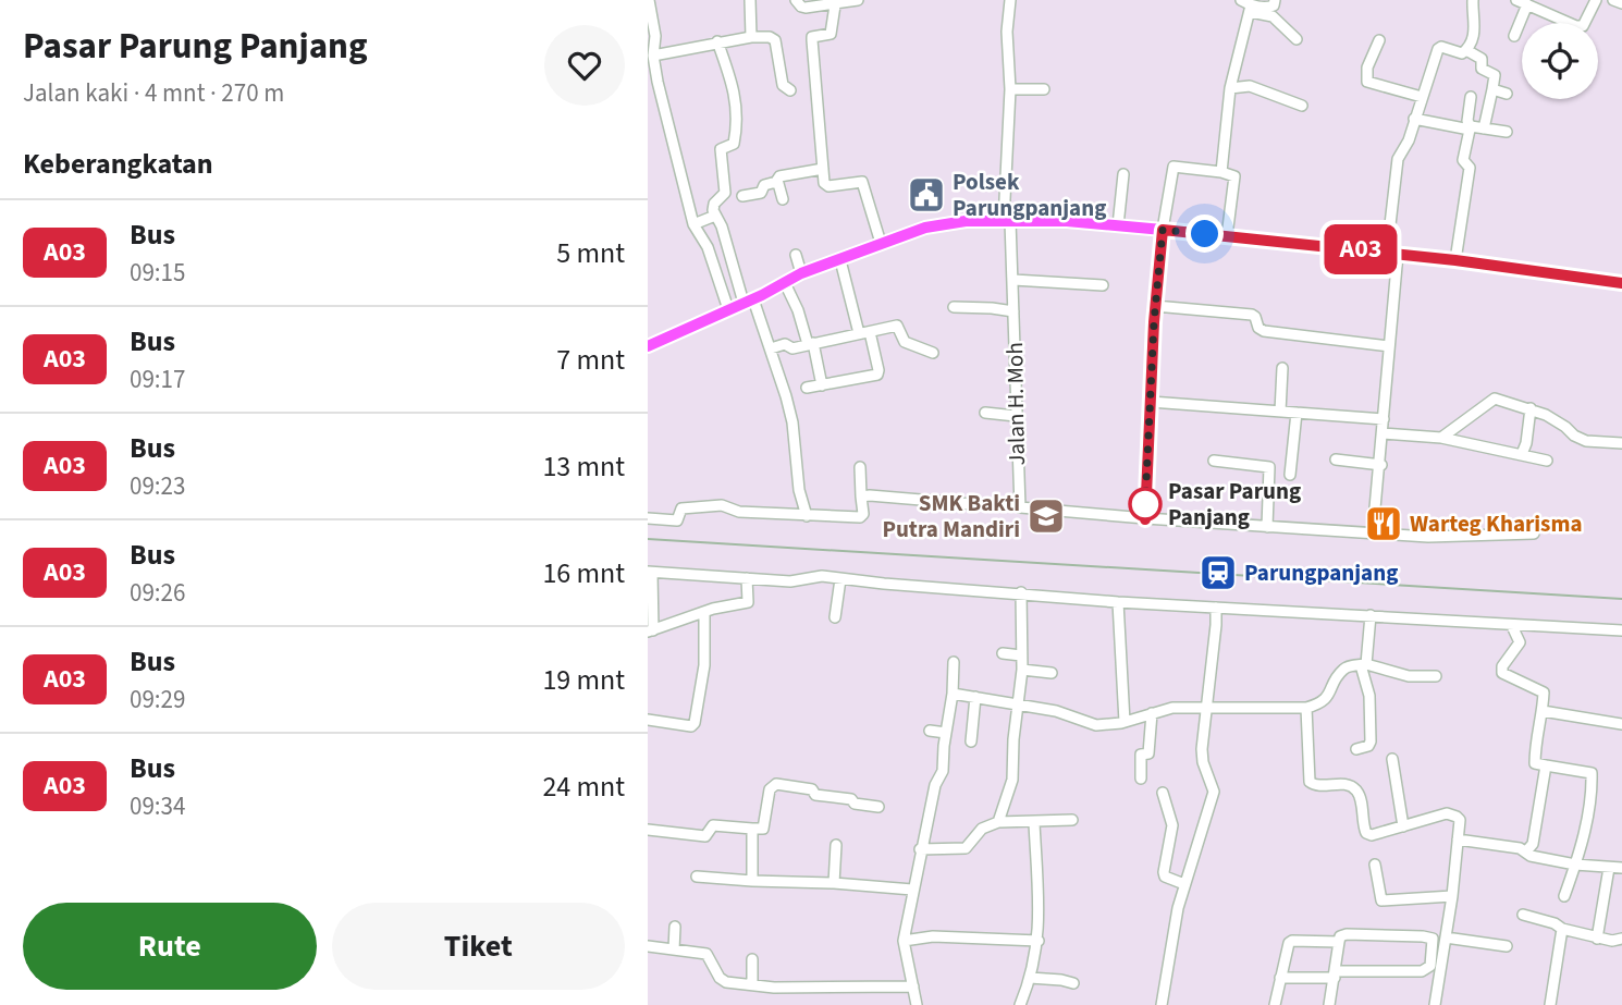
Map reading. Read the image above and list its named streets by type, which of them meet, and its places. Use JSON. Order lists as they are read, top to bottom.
{
  "streets": {
    "street": ["Jalan H. Moh"]
  },
  "places": {
    "public building": ["Polsek Parungpanjang"],
    "other": ["Pasar Parung Panjang"],
    "school or university": ["SMK Bakti Putra Mandiri"],
    "restaurant": ["Warteg Kharisma"],
    "station": ["Parungpanjang"]
  },
  "lines": ["bus line A03"],
  "page": {
    "heading": [
      ["Pasar Parung Panjang", "Jalan kaki · 4 mnt · 270 m"],
      "Keberangkatan"
    ],
    "on_map": "A03",
    "list": [
      {
        "mark": "A03",
        "name": "Bus",
        "note": "09:15",
        "value": "5 mnt"
      },
      {
        "mark": "A03",
        "name": "Bus",
        "note": "09:17",
        "value": "7 mnt"
      },
      {
        "mark": "A03",
        "name": "Bus",
        "note": "09:23",
        "value": "13 mnt"
      },
      {
        "mark": "A03",
        "name": "Bus",
        "note": "09:26",
        "value": "16 mnt"
      },
      {
        "mark": "A03",
        "name": "Bus",
        "note": "09:29",
        "value": "19 mnt"
      },
      {
        "mark": "A03",
        "name": "Bus",
        "note": "09:34",
        "value": "24 mnt"
      }
    ],
    "buttons": ["Rute", "Tiket"]
  }
}
